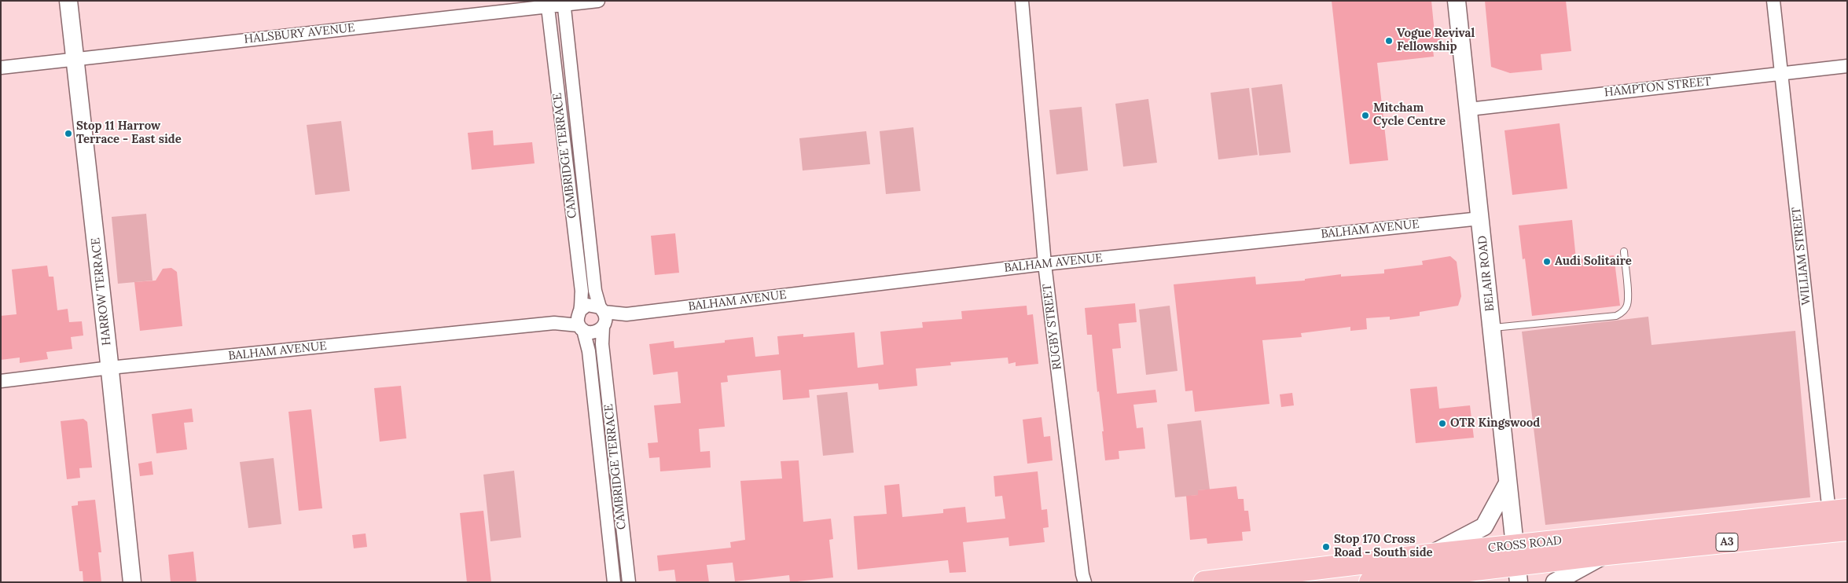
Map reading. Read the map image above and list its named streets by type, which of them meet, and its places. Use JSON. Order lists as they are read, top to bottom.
{
  "streets": {
    "highway": ["A3", "CROSS ROAD"],
    "main road": ["BELAIR ROAD", "HARROW TERRACE"],
    "street": [
      "HALSBURY AVENUE",
      "HAMPTON STREET",
      "CAMBRIDGE TERRACE",
      "BALHAM AVENUE",
      "WILLIAM STREET",
      "RUGBY STREET"
    ]
  },
  "crossings": [
    ["HALSBURY AVENUE", "CAMBRIDGE TERRACE"],
    ["HALSBURY AVENUE", "HARROW TERRACE"],
    ["HAMPTON STREET", "WILLIAM STREET"],
    ["HAMPTON STREET", "BELAIR ROAD"],
    ["CAMBRIDGE TERRACE", "BALHAM AVENUE"],
    ["BALHAM AVENUE", "BELAIR ROAD"],
    ["BALHAM AVENUE", "HARROW TERRACE"],
    ["BALHAM AVENUE", "RUGBY STREET"],
    ["WILLIAM STREET", "CROSS ROAD"],
    ["BELAIR ROAD", "CROSS ROAD"]
  ],
  "places": [
    "Vogue Revival Fellowship",
    "Mitcham Cycle Centre",
    "Stop 11 Harrow Terrace - East side",
    "Audi Solitaire",
    "OTR Kingswood",
    "Stop 170 Cross Road - South side"
  ]
}
